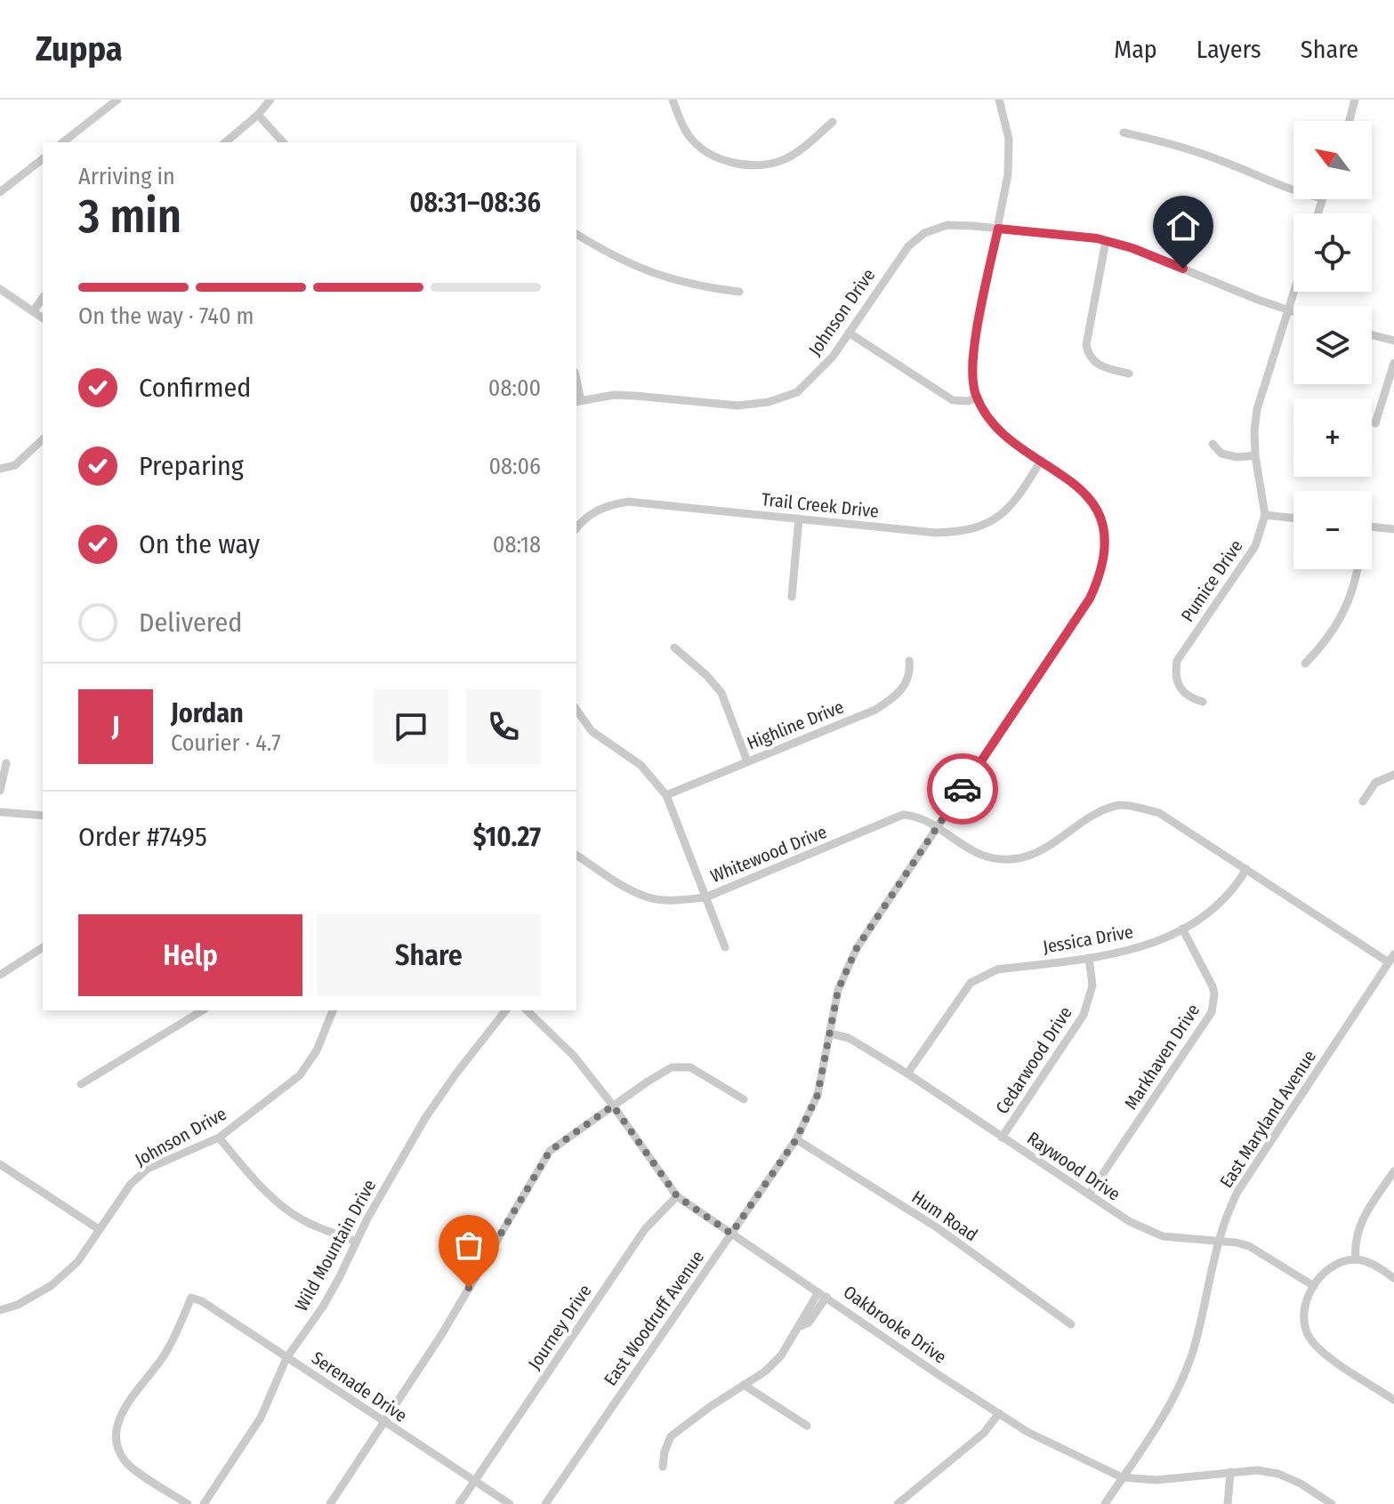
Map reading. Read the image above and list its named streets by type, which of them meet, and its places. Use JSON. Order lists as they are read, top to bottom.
{
  "streets": {
    "street": [
      "Johnson Drive",
      "Trail Creek Drive",
      "Pumice Drive",
      "Highline Drive",
      "Whitewood Drive",
      "Jessica Drive",
      "Markhaven Drive",
      "Cedarwood Drive",
      "East Maryland Avenue",
      "Raywood Drive",
      "Hum Road",
      "Wild Mountain Drive",
      "East Woodruff Avenue",
      "Oakbrooke Drive",
      "Journey Drive",
      "Serenade Drive"
    ]
  },
  "crossings": [
    ["Johnson Drive", "Pumice Drive"],
    ["Johnson Drive", "East Woodruff Avenue"],
    ["Trail Creek Drive", "East Woodruff Avenue"],
    ["Whitewood Drive", "East Woodruff Avenue"],
    ["Jessica Drive", "Markhaven Drive"],
    ["Jessica Drive", "Cedarwood Drive"],
    ["Jessica Drive", "Raywood Drive"],
    ["Markhaven Drive", "Raywood Drive"],
    ["Cedarwood Drive", "Raywood Drive"],
    ["East Maryland Avenue", "Raywood Drive"],
    ["East Maryland Avenue", "Oakbrooke Drive"],
    ["Raywood Drive", "East Woodruff Avenue"],
    ["Hum Road", "East Woodruff Avenue"],
    ["Wild Mountain Drive", "Serenade Drive"],
    ["East Woodruff Avenue", "Oakbrooke Drive"],
    ["Oakbrooke Drive", "Journey Drive"],
    ["Journey Drive", "Serenade Drive"]
  ],
  "north": "top left",
  "page": {
    "header": "Zuppa",
    "nav": ["Map", "Layers", "Share"],
    "map_buttons": ["+", "−"],
    "heading": ["3 min", "Arriving in", "08:31–08:36"],
    "panel": [
      "Jordan",
      "Courier · 4.7",
      "Order #7495",
      "$10.27"
    ],
    "bar": "On the way · 740 m",
    "list": [
      ["Confirmed", "08:00"],
      ["Preparing", "08:06"],
      ["On the way", "08:18"],
      "Delivered"
    ],
    "round": "J",
    "buttons": ["Help", "Share"]
  }
}
